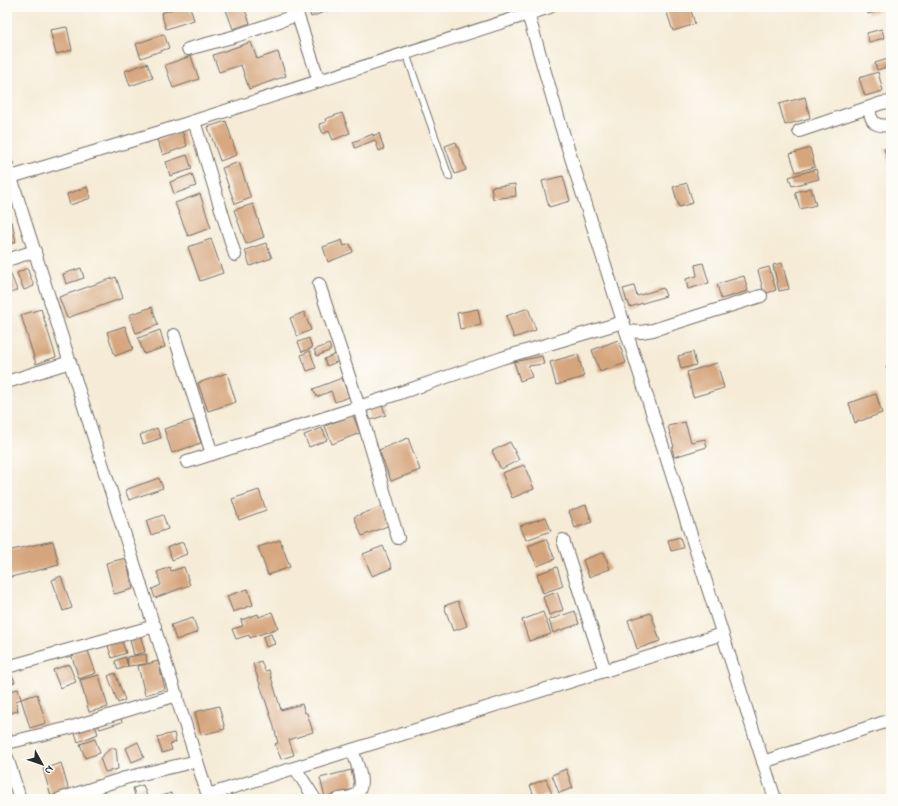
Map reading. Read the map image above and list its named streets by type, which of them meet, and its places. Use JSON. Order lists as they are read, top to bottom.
{
  "north": "bottom right"
}
